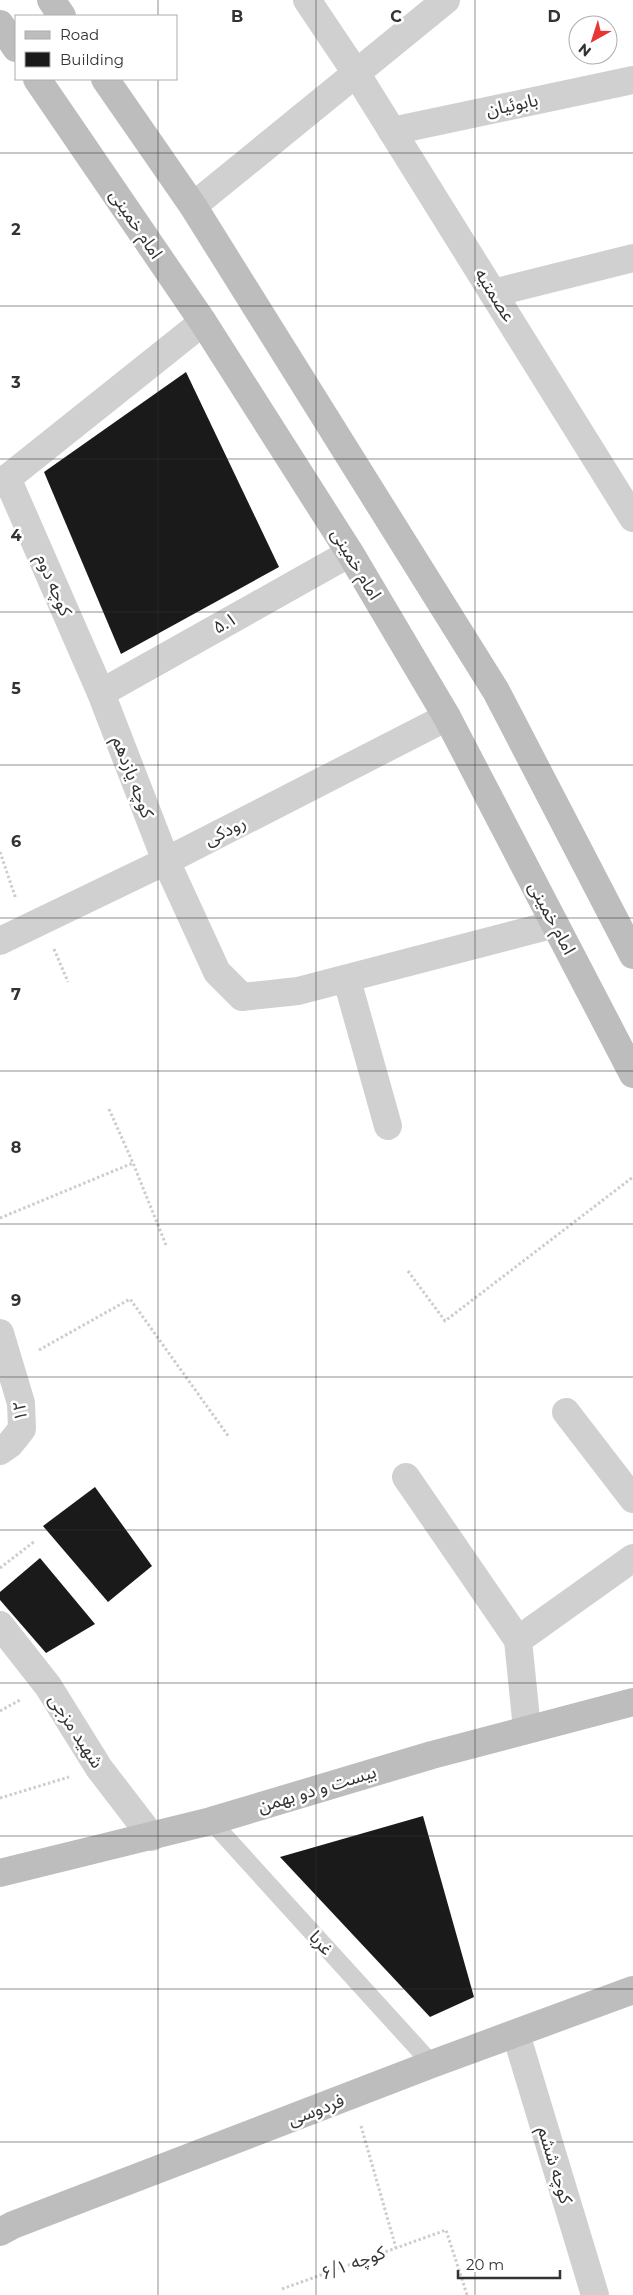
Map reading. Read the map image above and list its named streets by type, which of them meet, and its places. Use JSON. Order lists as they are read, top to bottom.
{
  "streets": {
    "main road": ["امام خمینی", "بیست و دو بهمن", "فردوسی"],
    "street": [
      "بابوئیان",
      "عصمتیه",
      "کوچه دوم",
      "۵.۱",
      "کوچه یازدهم",
      "رودکی",
      "۱۲",
      "شهید مزجی",
      "کوچه ششم"
    ],
    "lane": ["غربا"],
    "path": ["کوچه ۶/۱"]
  },
  "crossings": [
    ["بابوئیان", "عصمتیه"],
    ["امام خمینی", "۵.۱"],
    ["امام خمینی", "رودکی"],
    ["کوچه دوم", "۵.۱"],
    ["کوچه دوم", "کوچه یازدهم"],
    ["۵.۱", "کوچه یازدهم"],
    ["کوچه یازدهم", "رودکی"],
    ["شهید مزجی", "بیست و دو بهمن"],
    ["بیست و دو بهمن", "غربا"],
    ["غربا", "فردوسی"],
    ["فردوسی", "کوچه ششم"]
  ],
  "legend": ["Road", "Building"],
  "scale_bar": "20 m",
  "north": "bottom left",
  "grid": {
    "columns": ["B", "C", "D"],
    "rows": [
      "2",
      "3",
      "4",
      "5",
      "6",
      "7",
      "8",
      "9"
    ]
  }
}
